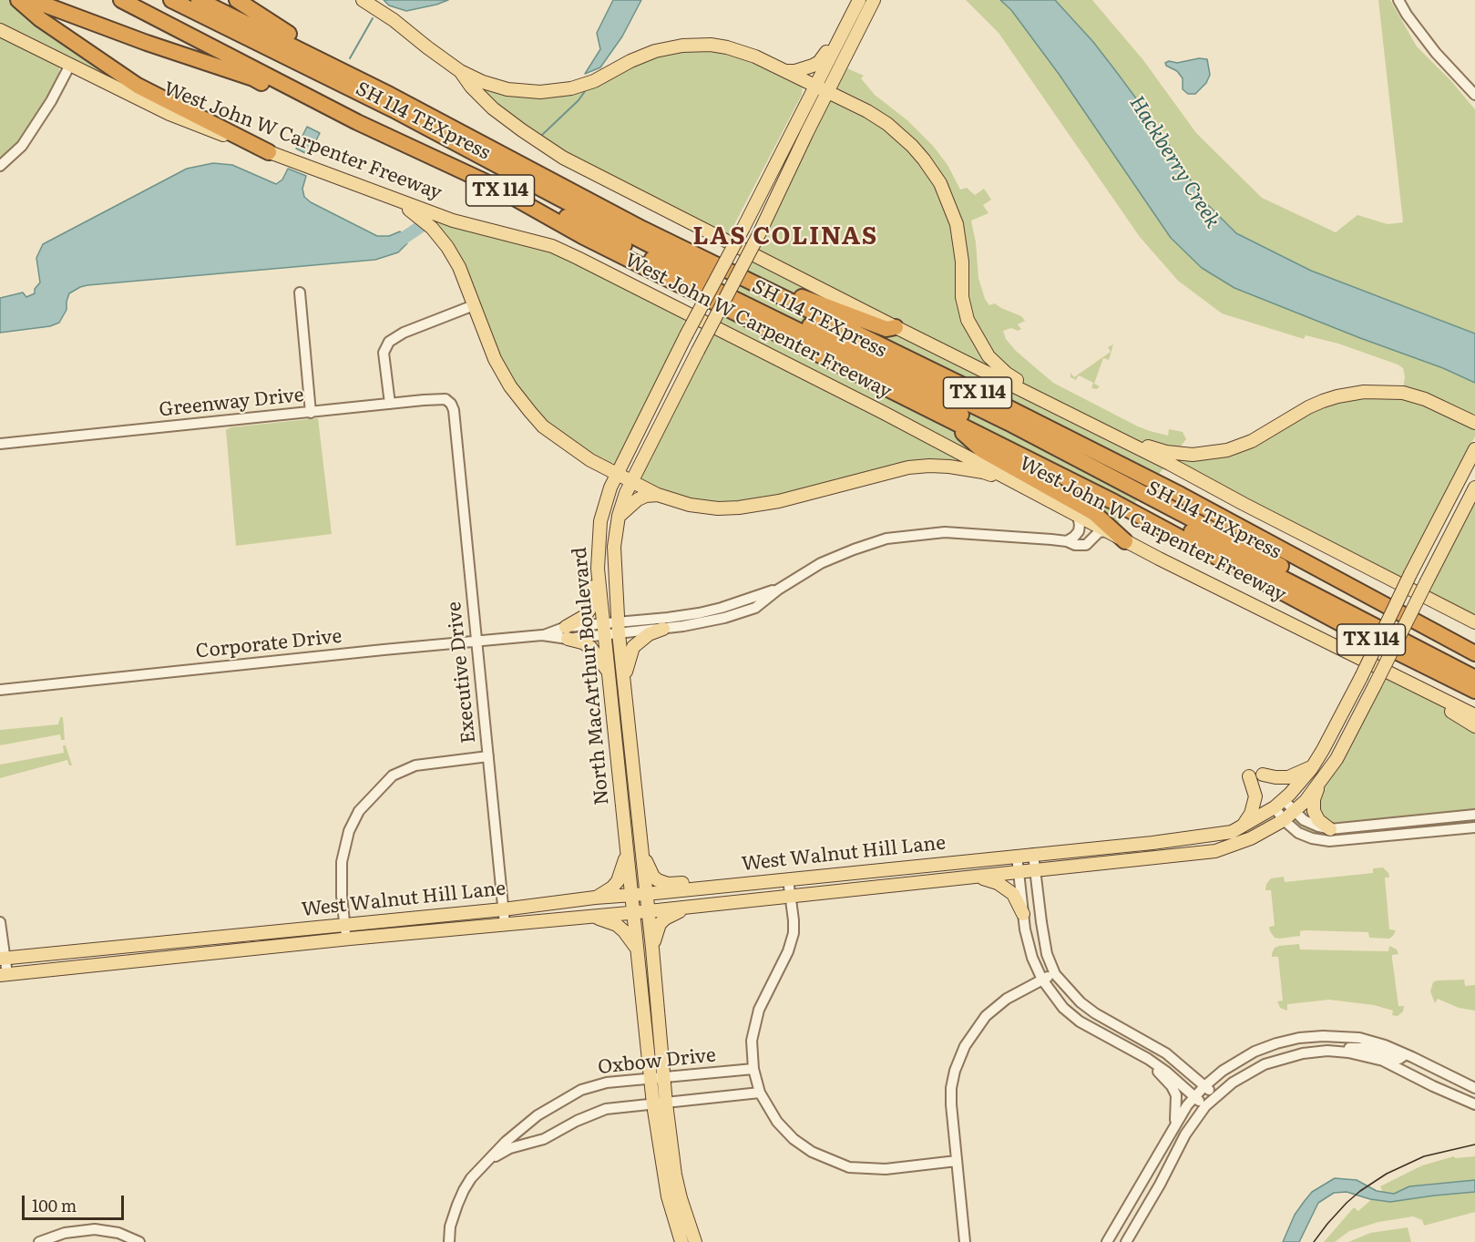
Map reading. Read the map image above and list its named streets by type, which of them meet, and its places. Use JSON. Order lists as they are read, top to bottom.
{
  "streets": {
    "highway": ["SH 114 TEXpress", "West John W Carpenter Freeway", "TX 114"],
    "main road": ["North MacArthur Boulevard", "West Walnut Hill Lane"],
    "street": [
      "Greenway Drive",
      "Corporate Drive",
      "Executive Drive",
      "Oxbow Drive"
    ]
  },
  "crossings": [
    ["West John W Carpenter Freeway", "Corporate Drive"],
    ["Greenway Drive", "Executive Drive"],
    ["Corporate Drive", "Executive Drive"],
    ["Corporate Drive", "North MacArthur Boulevard"],
    ["Executive Drive", "West Walnut Hill Lane"],
    ["North MacArthur Boulevard", "West Walnut Hill Lane"],
    ["North MacArthur Boulevard", "Oxbow Drive"]
  ],
  "districts": ["LAS COLINAS"],
  "water": ["Hackberry Creek"],
  "scale_bar": "100 m"
}
